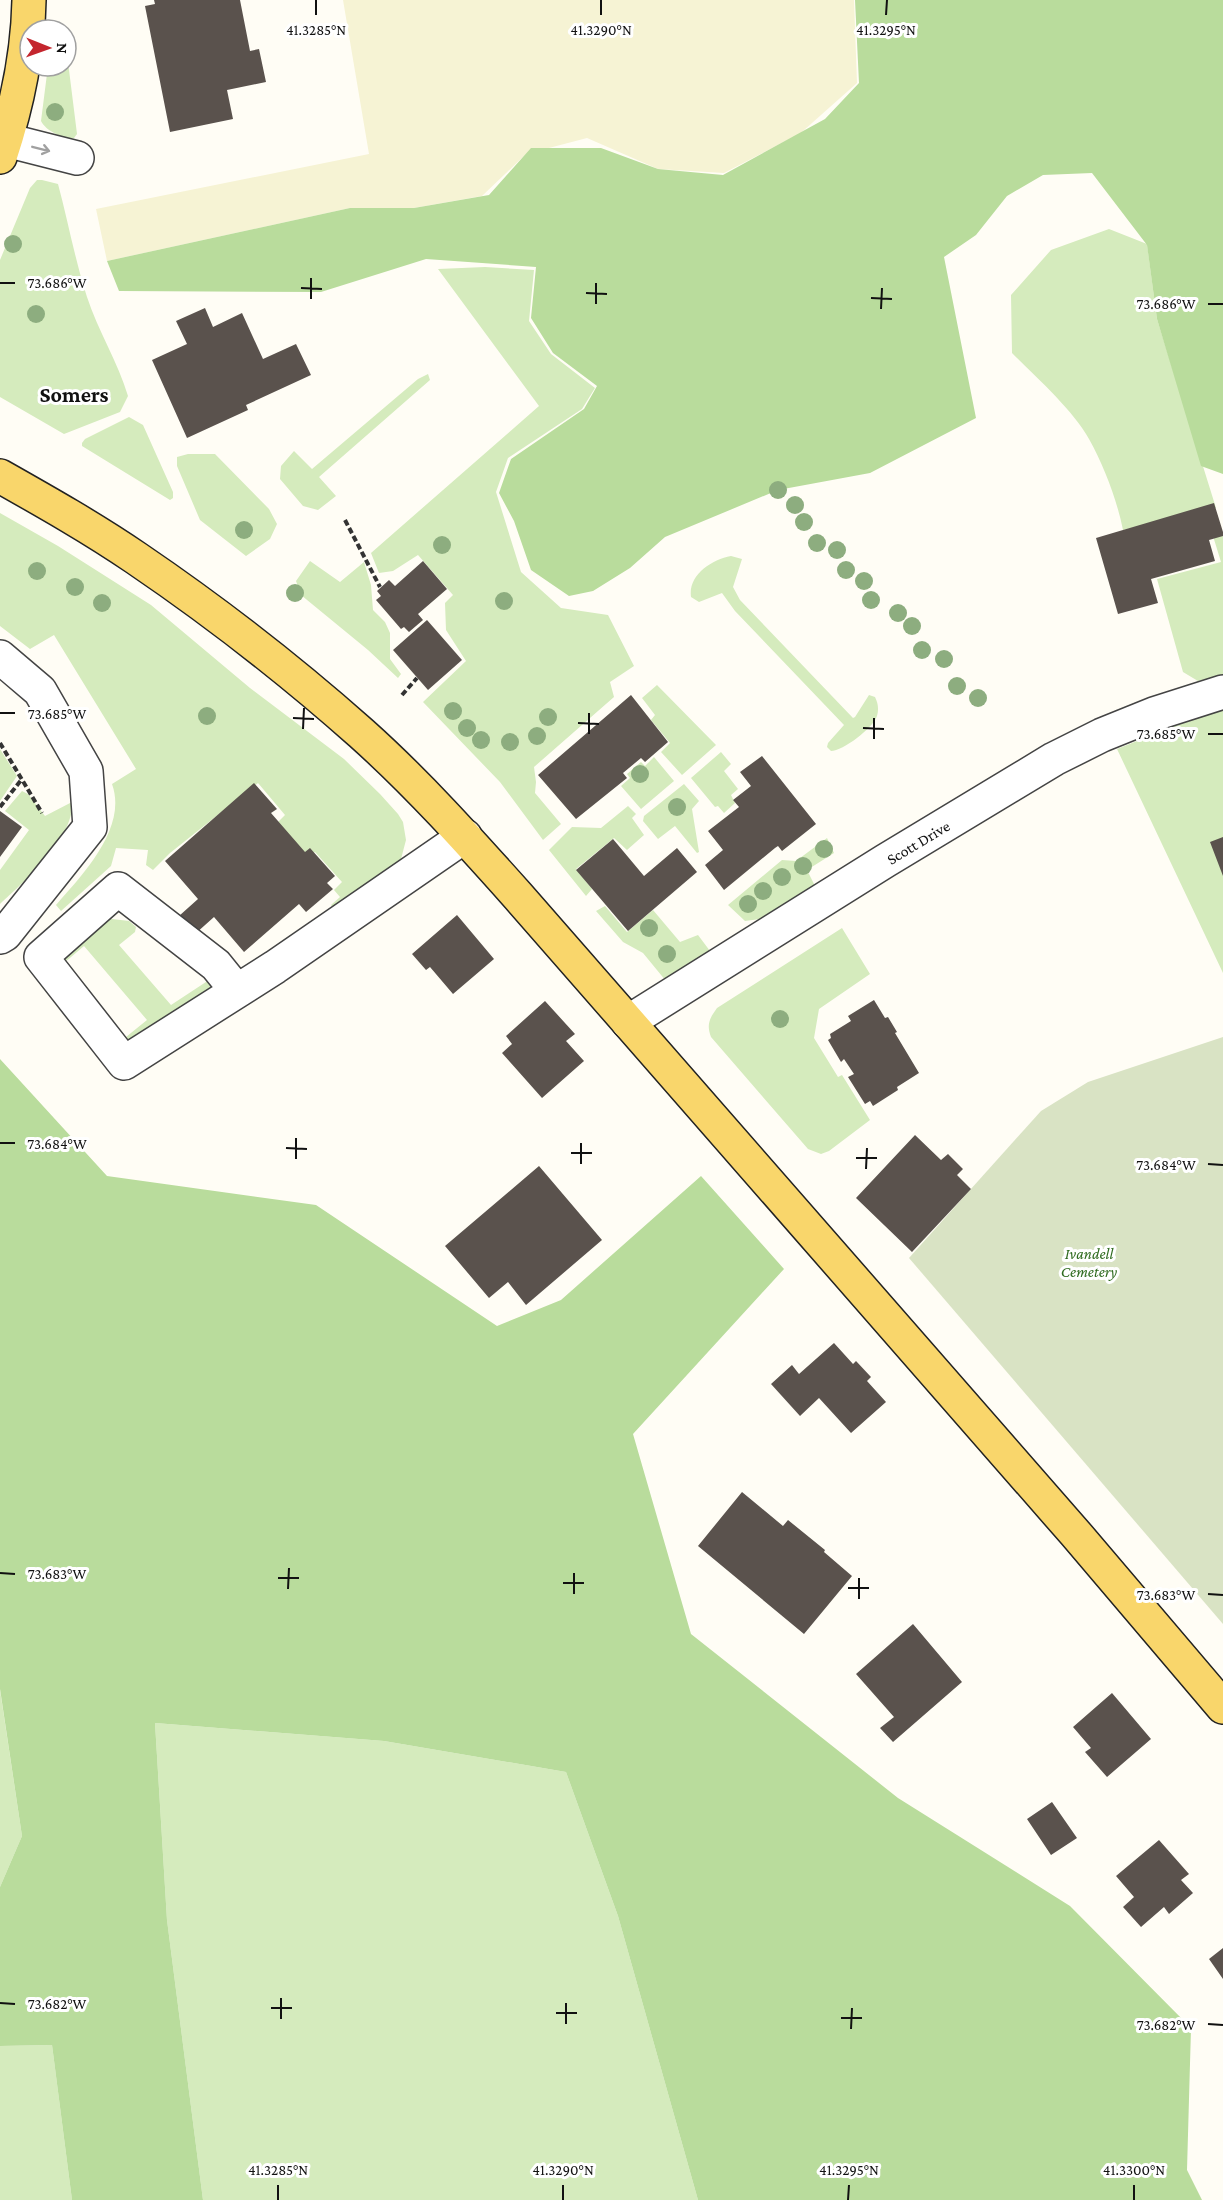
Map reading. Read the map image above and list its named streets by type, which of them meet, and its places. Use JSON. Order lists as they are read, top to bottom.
{
  "streets": {
    "street": ["Scott Drive"]
  },
  "districts": ["Somers"],
  "parks": ["Ivandell Cemetery"],
  "north": "right",
  "coordinates": [
    "41.3285°N",
    "41.3290°N",
    "41.3295°N",
    "73.686°W",
    "73.685°W",
    "73.684°W",
    "73.683°W",
    "73.682°W",
    "41.3300°N"
  ]
}
